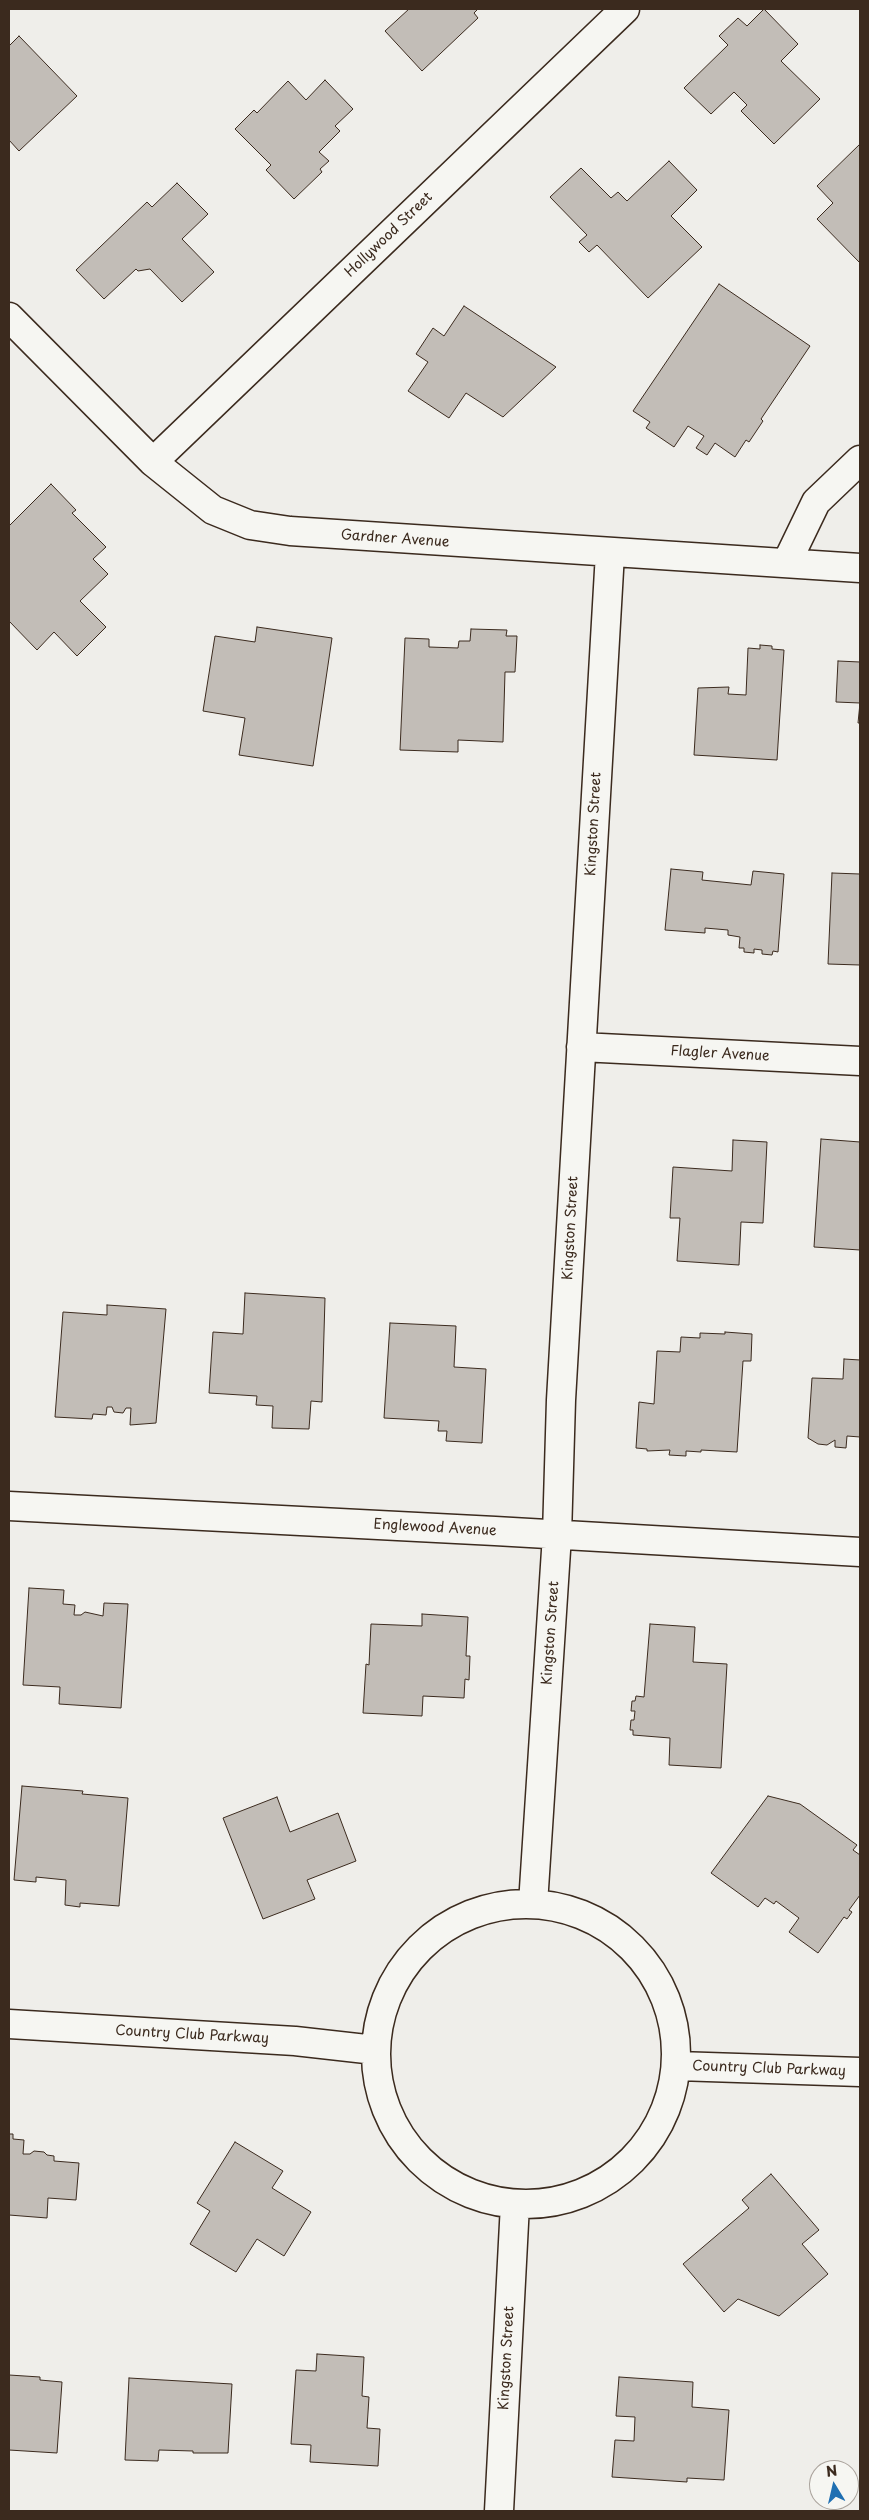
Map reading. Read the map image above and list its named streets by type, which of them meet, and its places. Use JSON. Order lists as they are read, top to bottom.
{
  "streets": {
    "street": [
      "Hollywood Street",
      "Gardner Avenue",
      "Kingston Street",
      "Flagler Avenue",
      "Englewood Avenue",
      "Country Club Parkway"
    ]
  },
  "crossings": [
    ["Hollywood Street", "Gardner Avenue"],
    ["Gardner Avenue", "Kingston Street"],
    ["Kingston Street", "Flagler Avenue"],
    ["Kingston Street", "Englewood Avenue"],
    ["Kingston Street", "Country Club Parkway"]
  ],
  "north": "top"
}
